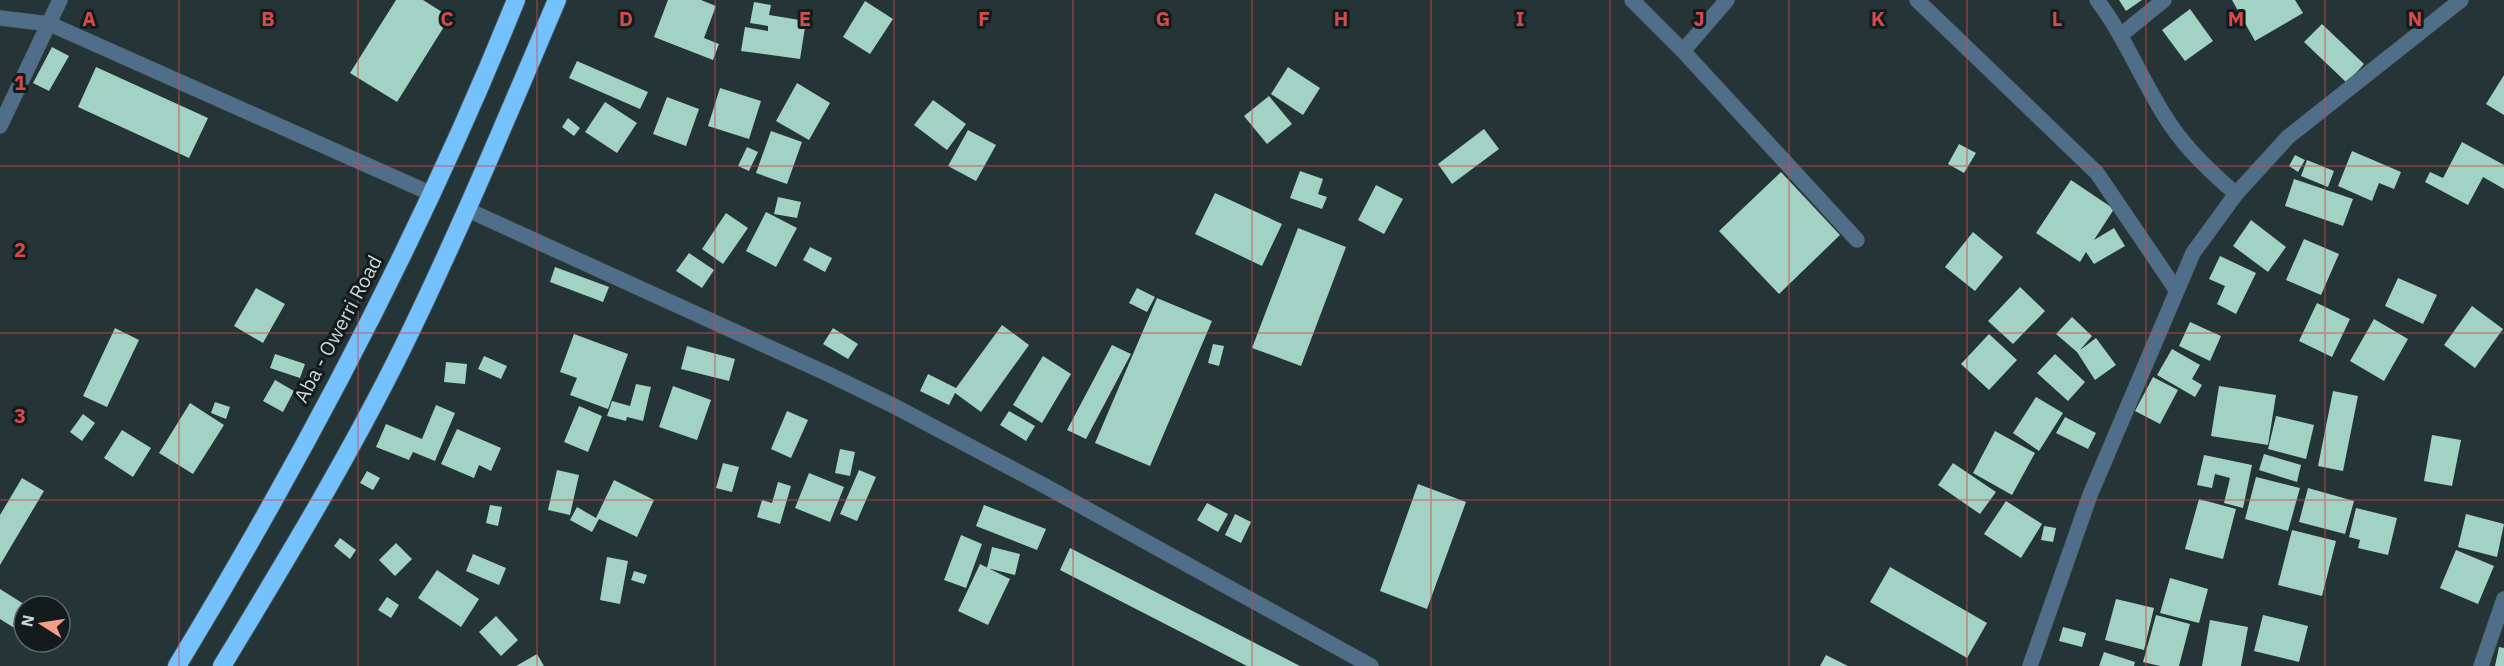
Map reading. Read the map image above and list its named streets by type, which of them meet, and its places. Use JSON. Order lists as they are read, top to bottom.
{
  "streets": {
    "highway": ["Aba - Owerri Road"]
  },
  "north": "left",
  "grid": {
    "columns": [
      "A",
      "B",
      "C",
      "D",
      "E",
      "F",
      "G",
      "H",
      "I",
      "J",
      "K",
      "L",
      "M",
      "N"
    ],
    "rows": ["1", "2", "3"]
  }
}
